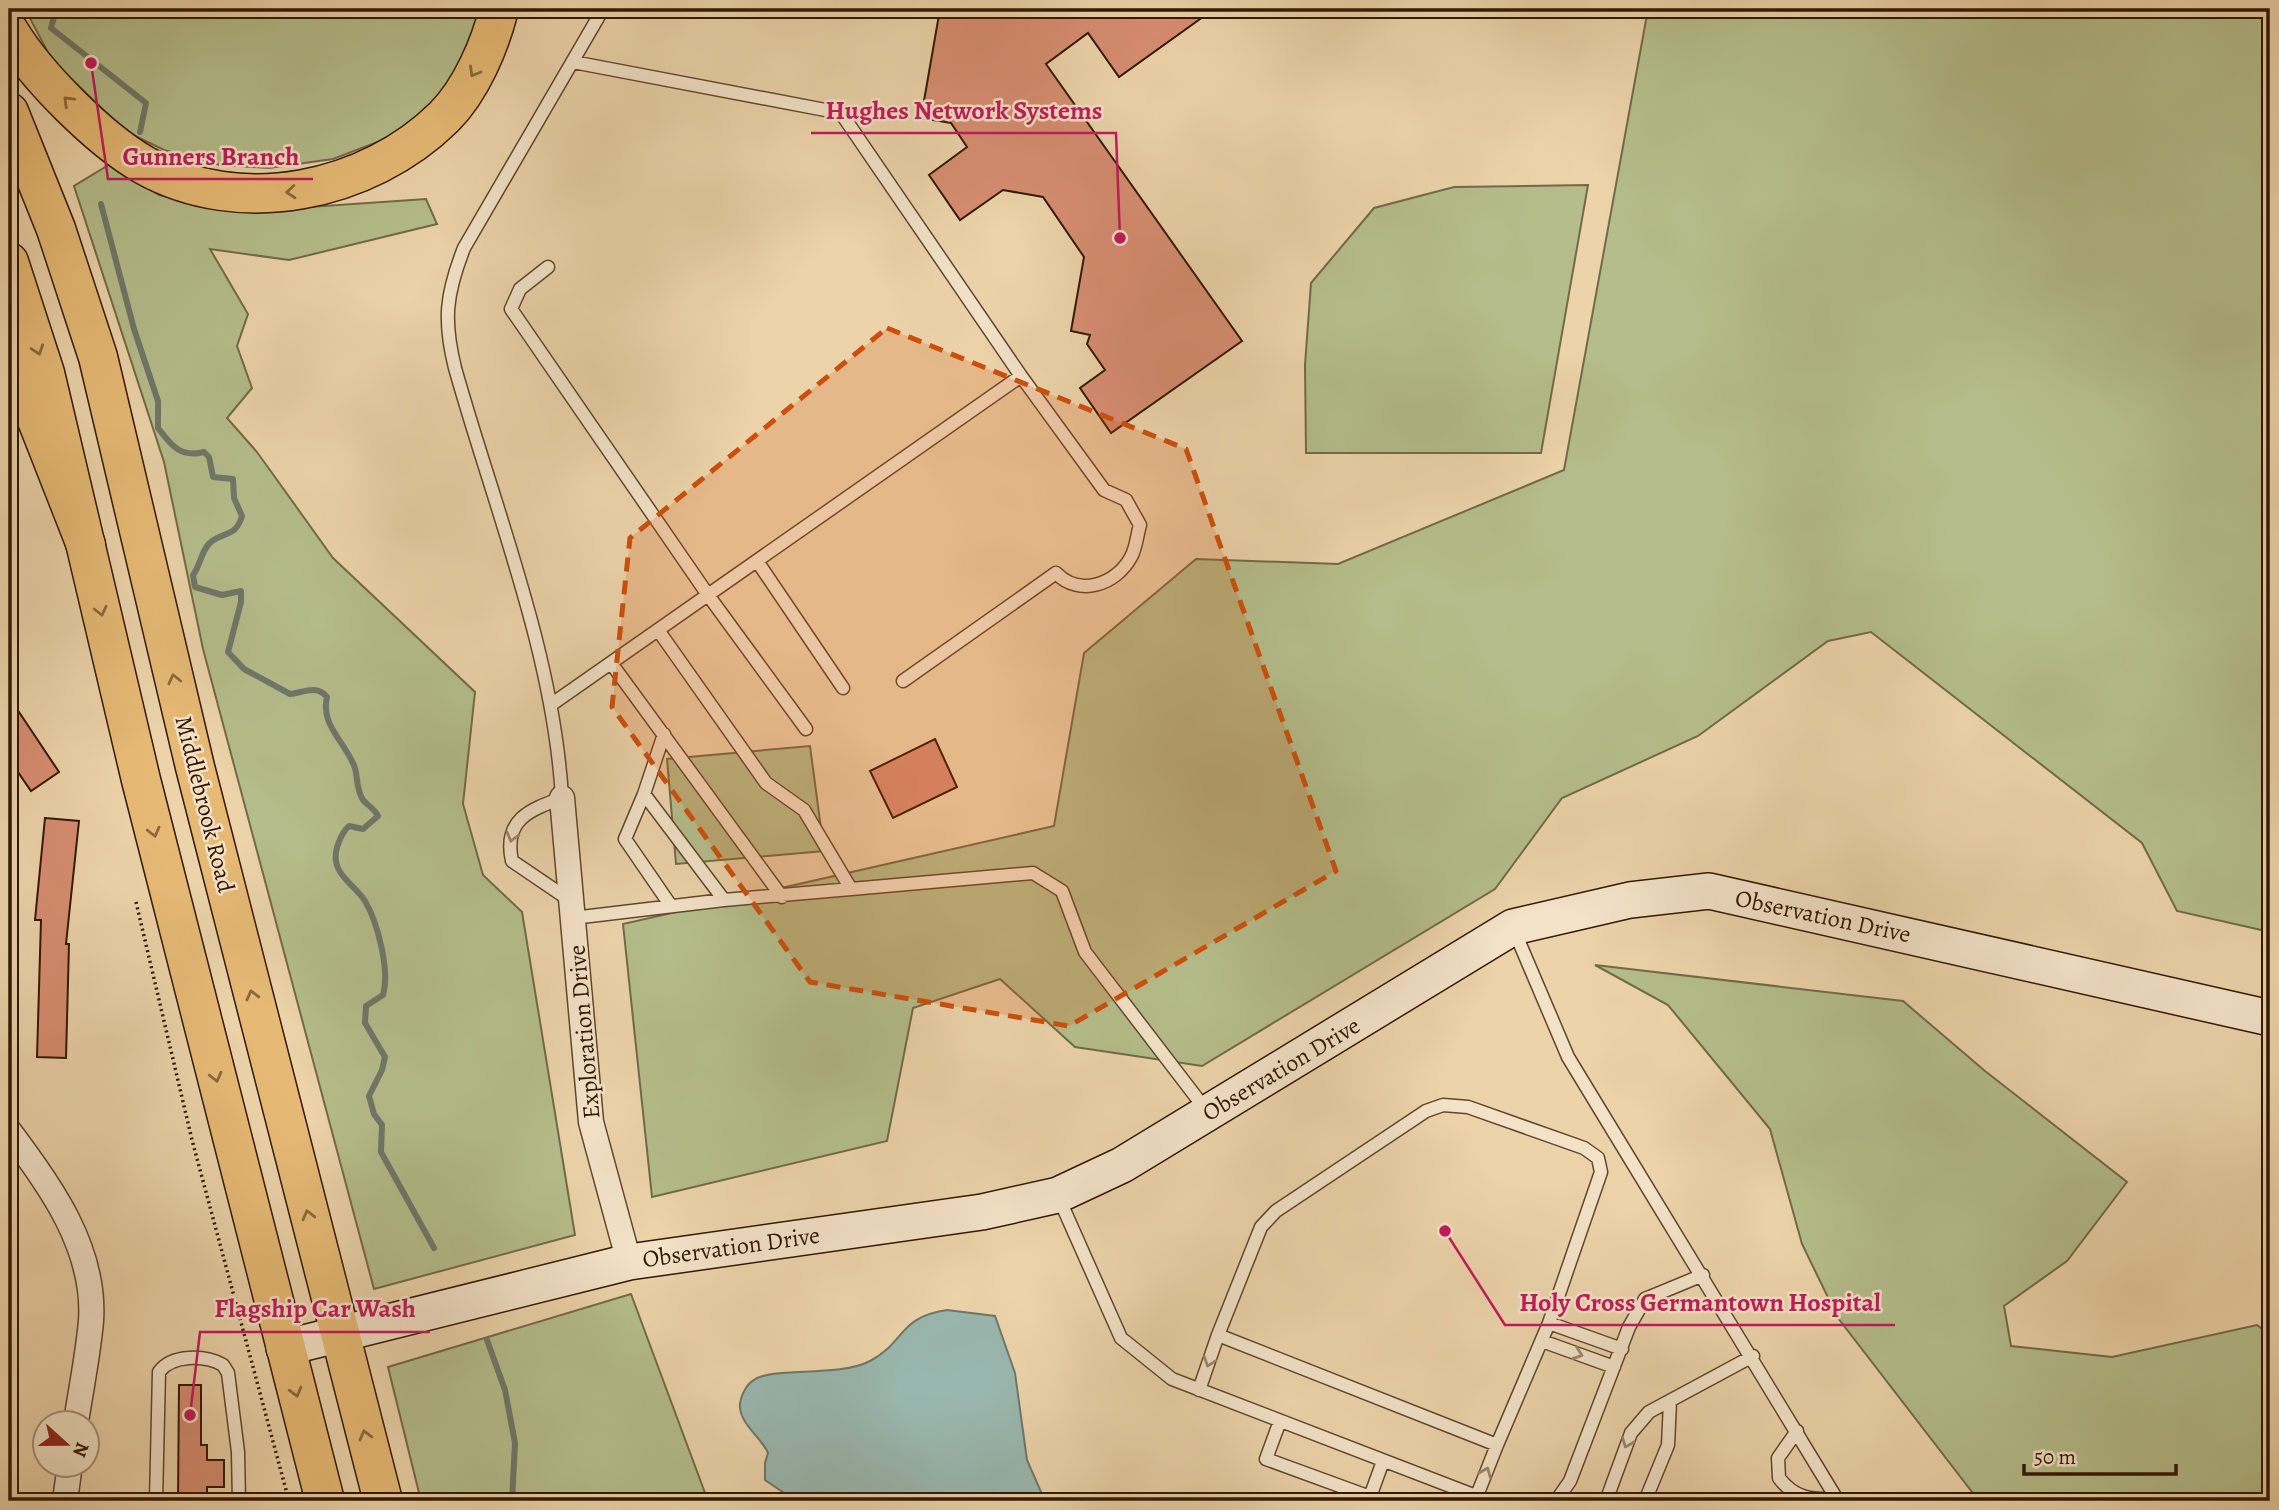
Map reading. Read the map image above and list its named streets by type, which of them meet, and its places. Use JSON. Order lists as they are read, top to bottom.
{
  "streets": {
    "main road": ["Middlebrook Road"],
    "street": ["Observation Drive", "Exploration Drive"]
  },
  "crossings": [
    ["Middlebrook Road", "Observation Drive"],
    ["Observation Drive", "Exploration Drive"]
  ],
  "places": [
    "Gunners Branch",
    "Hughes Network Systems",
    "Holy Cross Germantown Hospital",
    "Flagship Car Wash"
  ],
  "scale_bar": "50 m",
  "north": "right"
}
